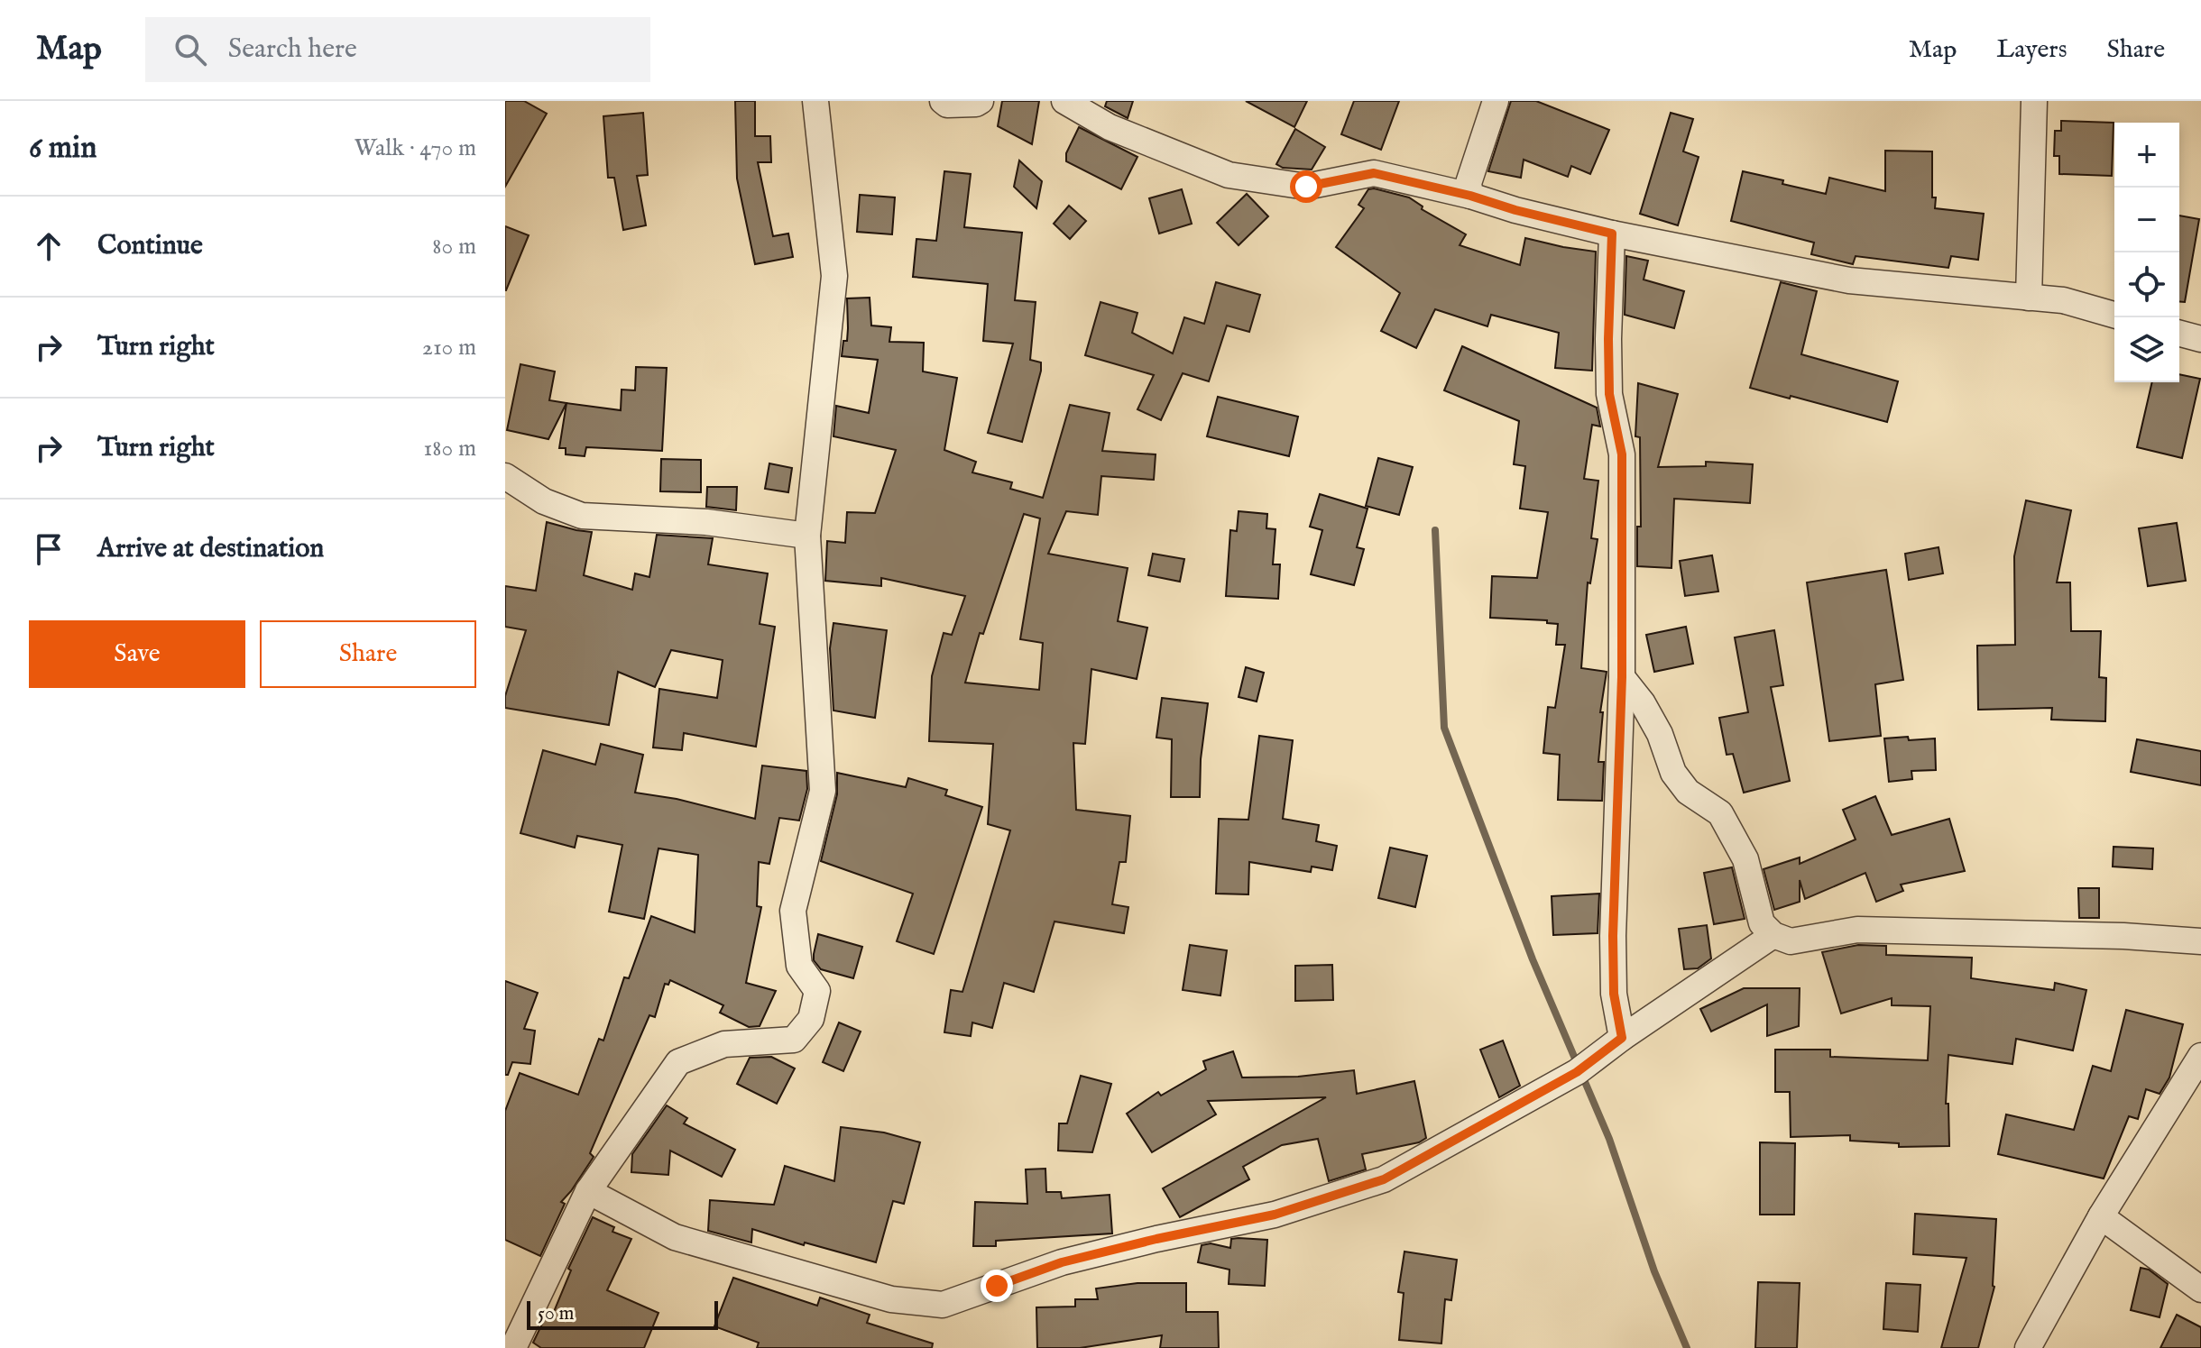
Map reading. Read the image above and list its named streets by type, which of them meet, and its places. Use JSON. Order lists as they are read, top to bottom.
{
  "scale_bar": "50 m",
  "page": {
    "header": "Map",
    "search": "Search here",
    "nav": ["Map", "Layers", "Share"],
    "heading": ["6 min", "Walk · 470 m"],
    "map_buttons": ["+", "−"],
    "list": [
      ["Continue", "80 m"],
      ["Turn right", "210 m"],
      ["Turn right", "180 m"],
      "Arrive at destination"
    ],
    "buttons": ["Save", "Share"],
    "scale": "50 m"
  }
}
